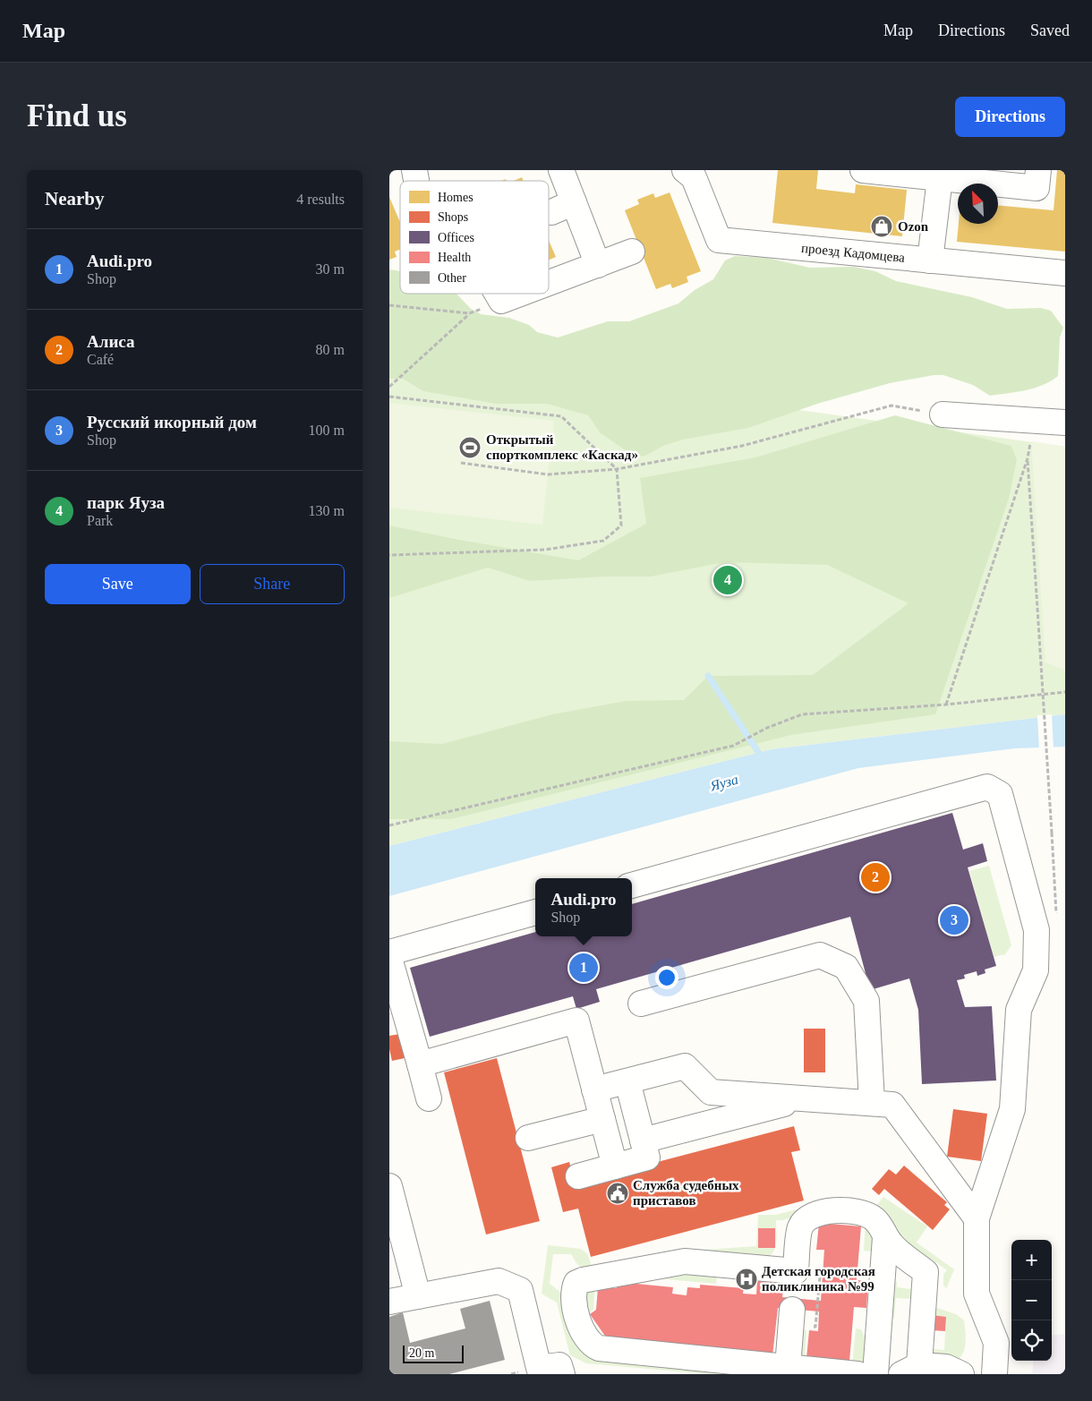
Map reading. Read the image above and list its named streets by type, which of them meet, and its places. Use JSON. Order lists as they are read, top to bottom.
{
  "streets": {
    "street": ["проезд Кадомцева"]
  },
  "water": ["Яуза"],
  "places": {
    "shop": ["Ozon"],
    "sports": ["Открытый спорткомплекс «Каскад»"],
    "public building": ["Служба судебных приставов"],
    "hospital": ["Детская городская поликлиника №99"]
  },
  "legend": [
    "Homes",
    "Shops",
    "Offices",
    "Health",
    "Other"
  ],
  "scale_bar": "20 m",
  "north": "top left",
  "page": {
    "header": "Map",
    "nav": ["Map", "Directions", "Saved"],
    "buttons": [
      "Directions",
      ["Save", "Share"]
    ],
    "title": "Find us",
    "heading": ["Nearby", "4 results"],
    "list": [
      {
        "mark": "1",
        "name": "Audi.pro",
        "note": "Shop",
        "value": "30 m"
      },
      {
        "mark": "2",
        "name": "Алиса",
        "note": "Café",
        "value": "80 m"
      },
      {
        "mark": "3",
        "name": "Русский икорный дом",
        "note": "Shop",
        "value": "100 m"
      },
      {
        "mark": "4",
        "name": "парк Яуза",
        "note": "Park",
        "value": "130 m"
      }
    ],
    "pins": [
      "4",
      "2",
      "3",
      "1"
    ],
    "popup": ["Audi.pro", "Shop"],
    "map_buttons": ["+", "−"],
    "scale": "20 m"
  }
}
